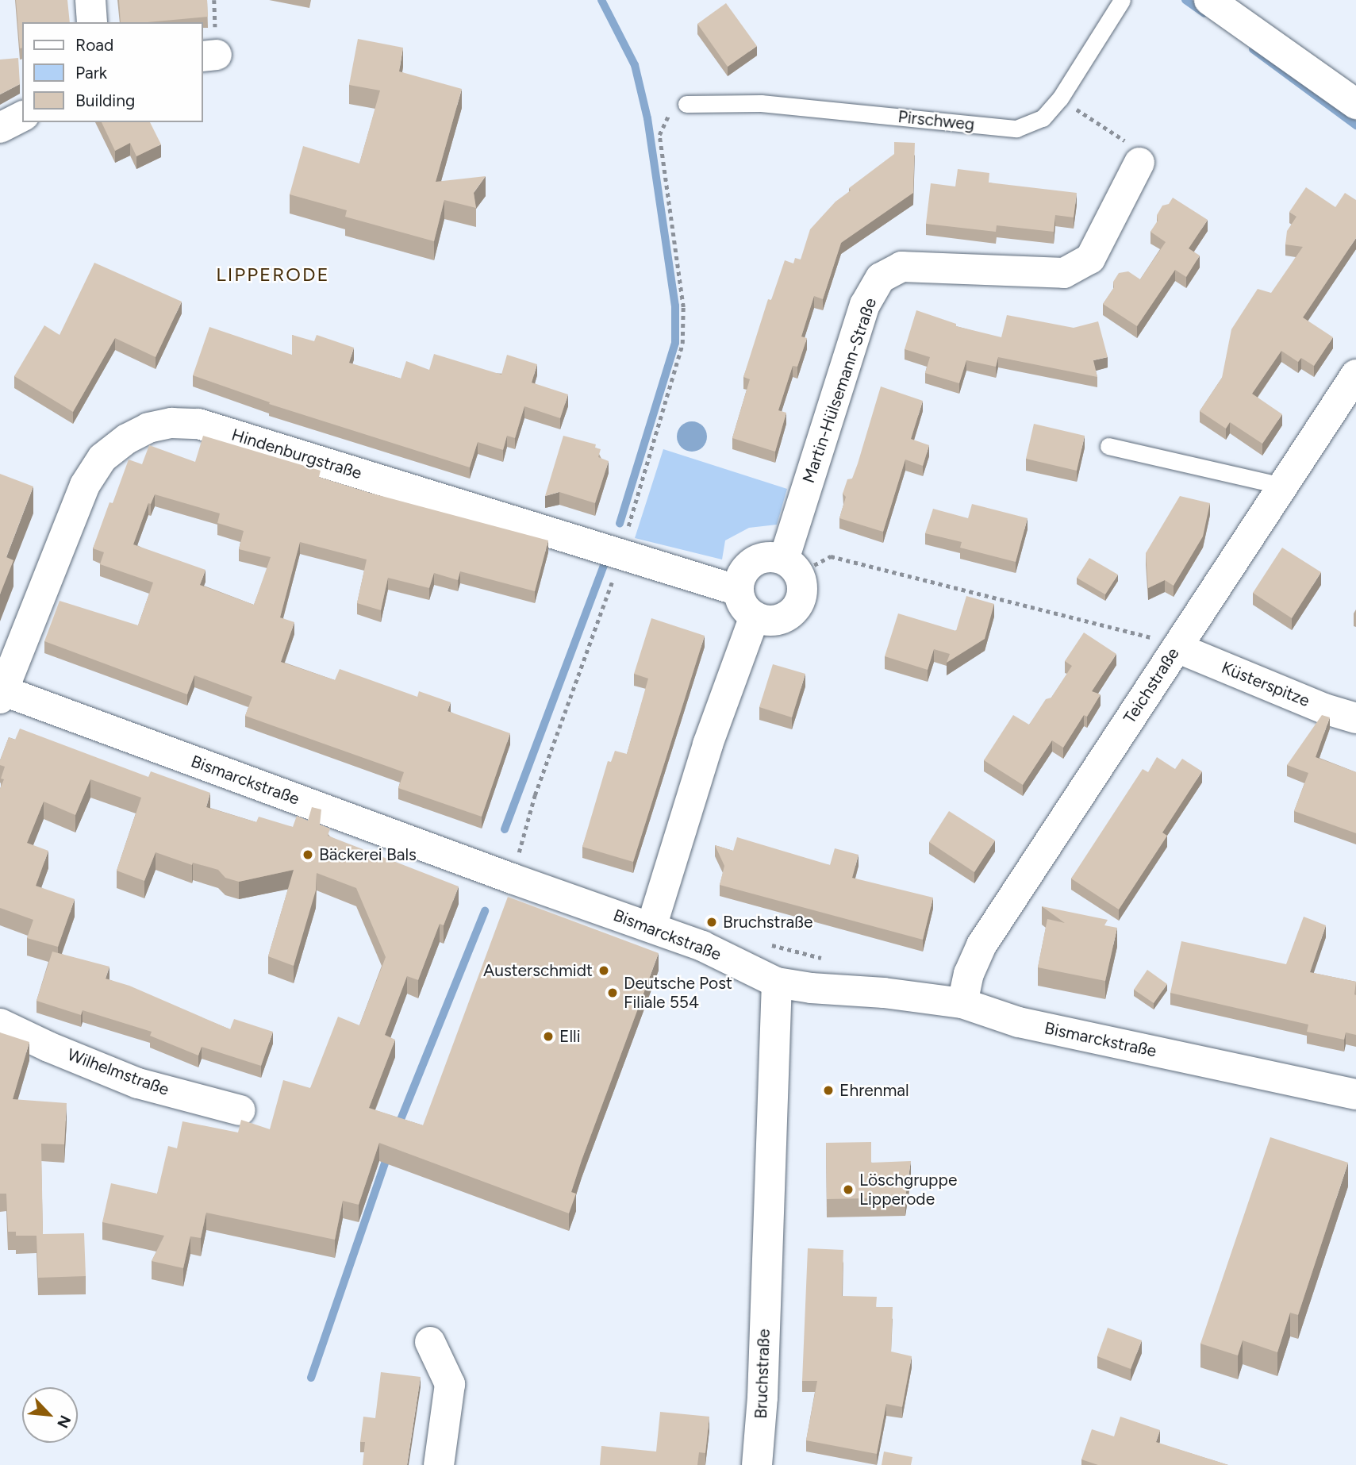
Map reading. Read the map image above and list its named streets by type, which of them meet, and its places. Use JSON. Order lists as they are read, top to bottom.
{
  "streets": {
    "street": [
      "Martin-Hülsemann-Straße",
      "Hindenburgstraße",
      "Küsterspitze",
      "Teichstraße",
      "Bismarckstraße",
      "Wilhelmstraße",
      "Bruchstraße"
    ],
    "lane": ["Pirschweg"]
  },
  "crossings": [
    ["Martin-Hülsemann-Straße", "Hindenburgstraße"],
    ["Hindenburgstraße", "Bismarckstraße"],
    ["Küsterspitze", "Teichstraße"],
    ["Teichstraße", "Bismarckstraße"],
    ["Bismarckstraße", "Bruchstraße"]
  ],
  "districts": ["LIPPERODE"],
  "places": [
    "Bäckerei Bals",
    "Bruchstraße",
    "Austerschmidt",
    "Deutsche Post Filiale 554",
    "Elli",
    "Ehrenmal",
    "Löschgruppe Lipperode"
  ],
  "legend": ["Road", "Park", "Building"],
  "north": "bottom right"
}
